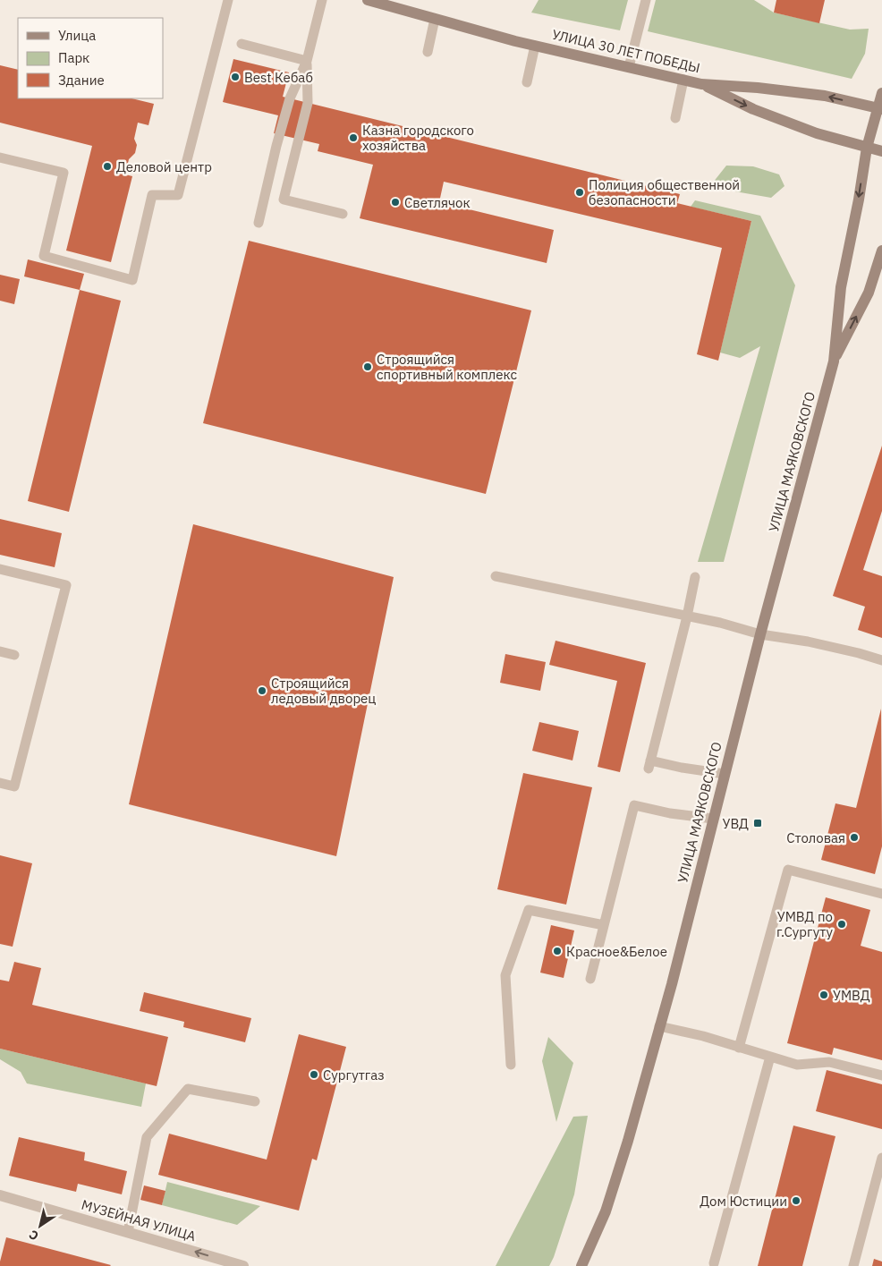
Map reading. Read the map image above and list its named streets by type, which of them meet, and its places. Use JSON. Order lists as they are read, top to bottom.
{
  "streets": {
    "main road": ["УЛИЦА 30 ЛЕТ ПОБЕДЫ", "УЛИЦА МАЯКОВСКОГО"],
    "street": ["МУЗЕЙНАЯ УЛИЦА"]
  },
  "crossings": [
    ["УЛИЦА 30 ЛЕТ ПОБЕДЫ", "УЛИЦА МАЯКОВСКОГО"]
  ],
  "one_way": ["МУЗЕЙНАЯ УЛИЦА"],
  "places": {
    "other": [
      "Best Кебаб",
      "Казна городского хозяйства",
      "Деловой центр",
      "Полиция общественной безопасности",
      "Светлячок",
      "Строящийся спортивный комплекс",
      "Строящийся ледовый дворец",
      "Столовая",
      "УМВД по г.Сургуту",
      "Красное&Белое",
      "УМВД",
      "Сургутгаз",
      "Дом Юстиции"
    ],
    "transit": ["УВД"]
  },
  "legend": ["Улица", "Парк", "Здание"],
  "north": "bottom left"
}
